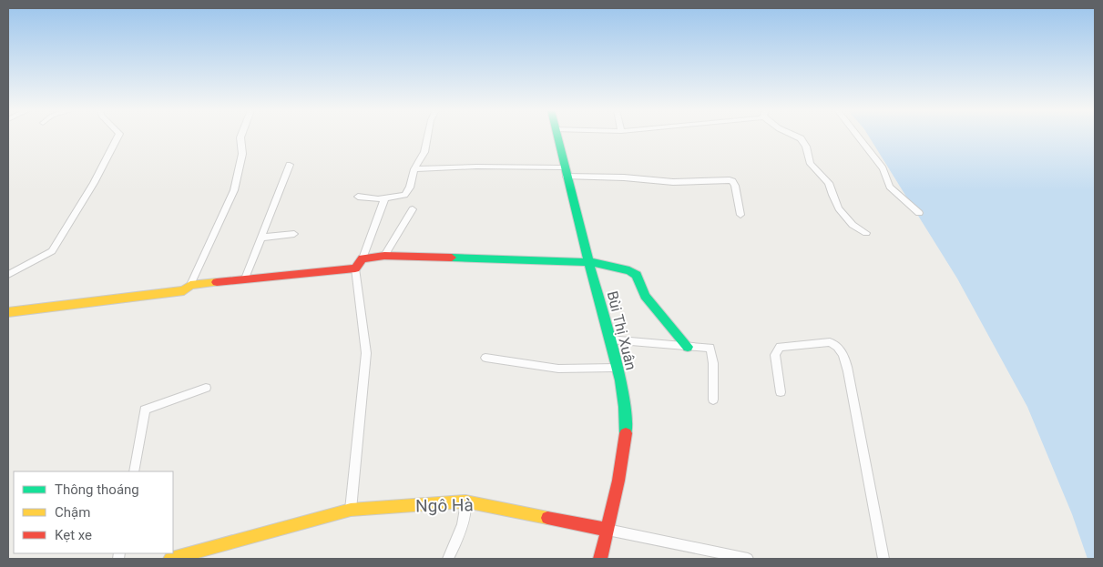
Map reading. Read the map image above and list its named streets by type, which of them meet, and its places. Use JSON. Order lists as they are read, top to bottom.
{
  "streets": {
    "street": ["Bùi Thị Xuân", "Ngô Hà"]
  },
  "crossings": [
    ["Bùi Thị Xuân", "Ngô Hà"]
  ],
  "legend": ["Thông thoáng", "Chậm", "Kẹt xe"]
}
